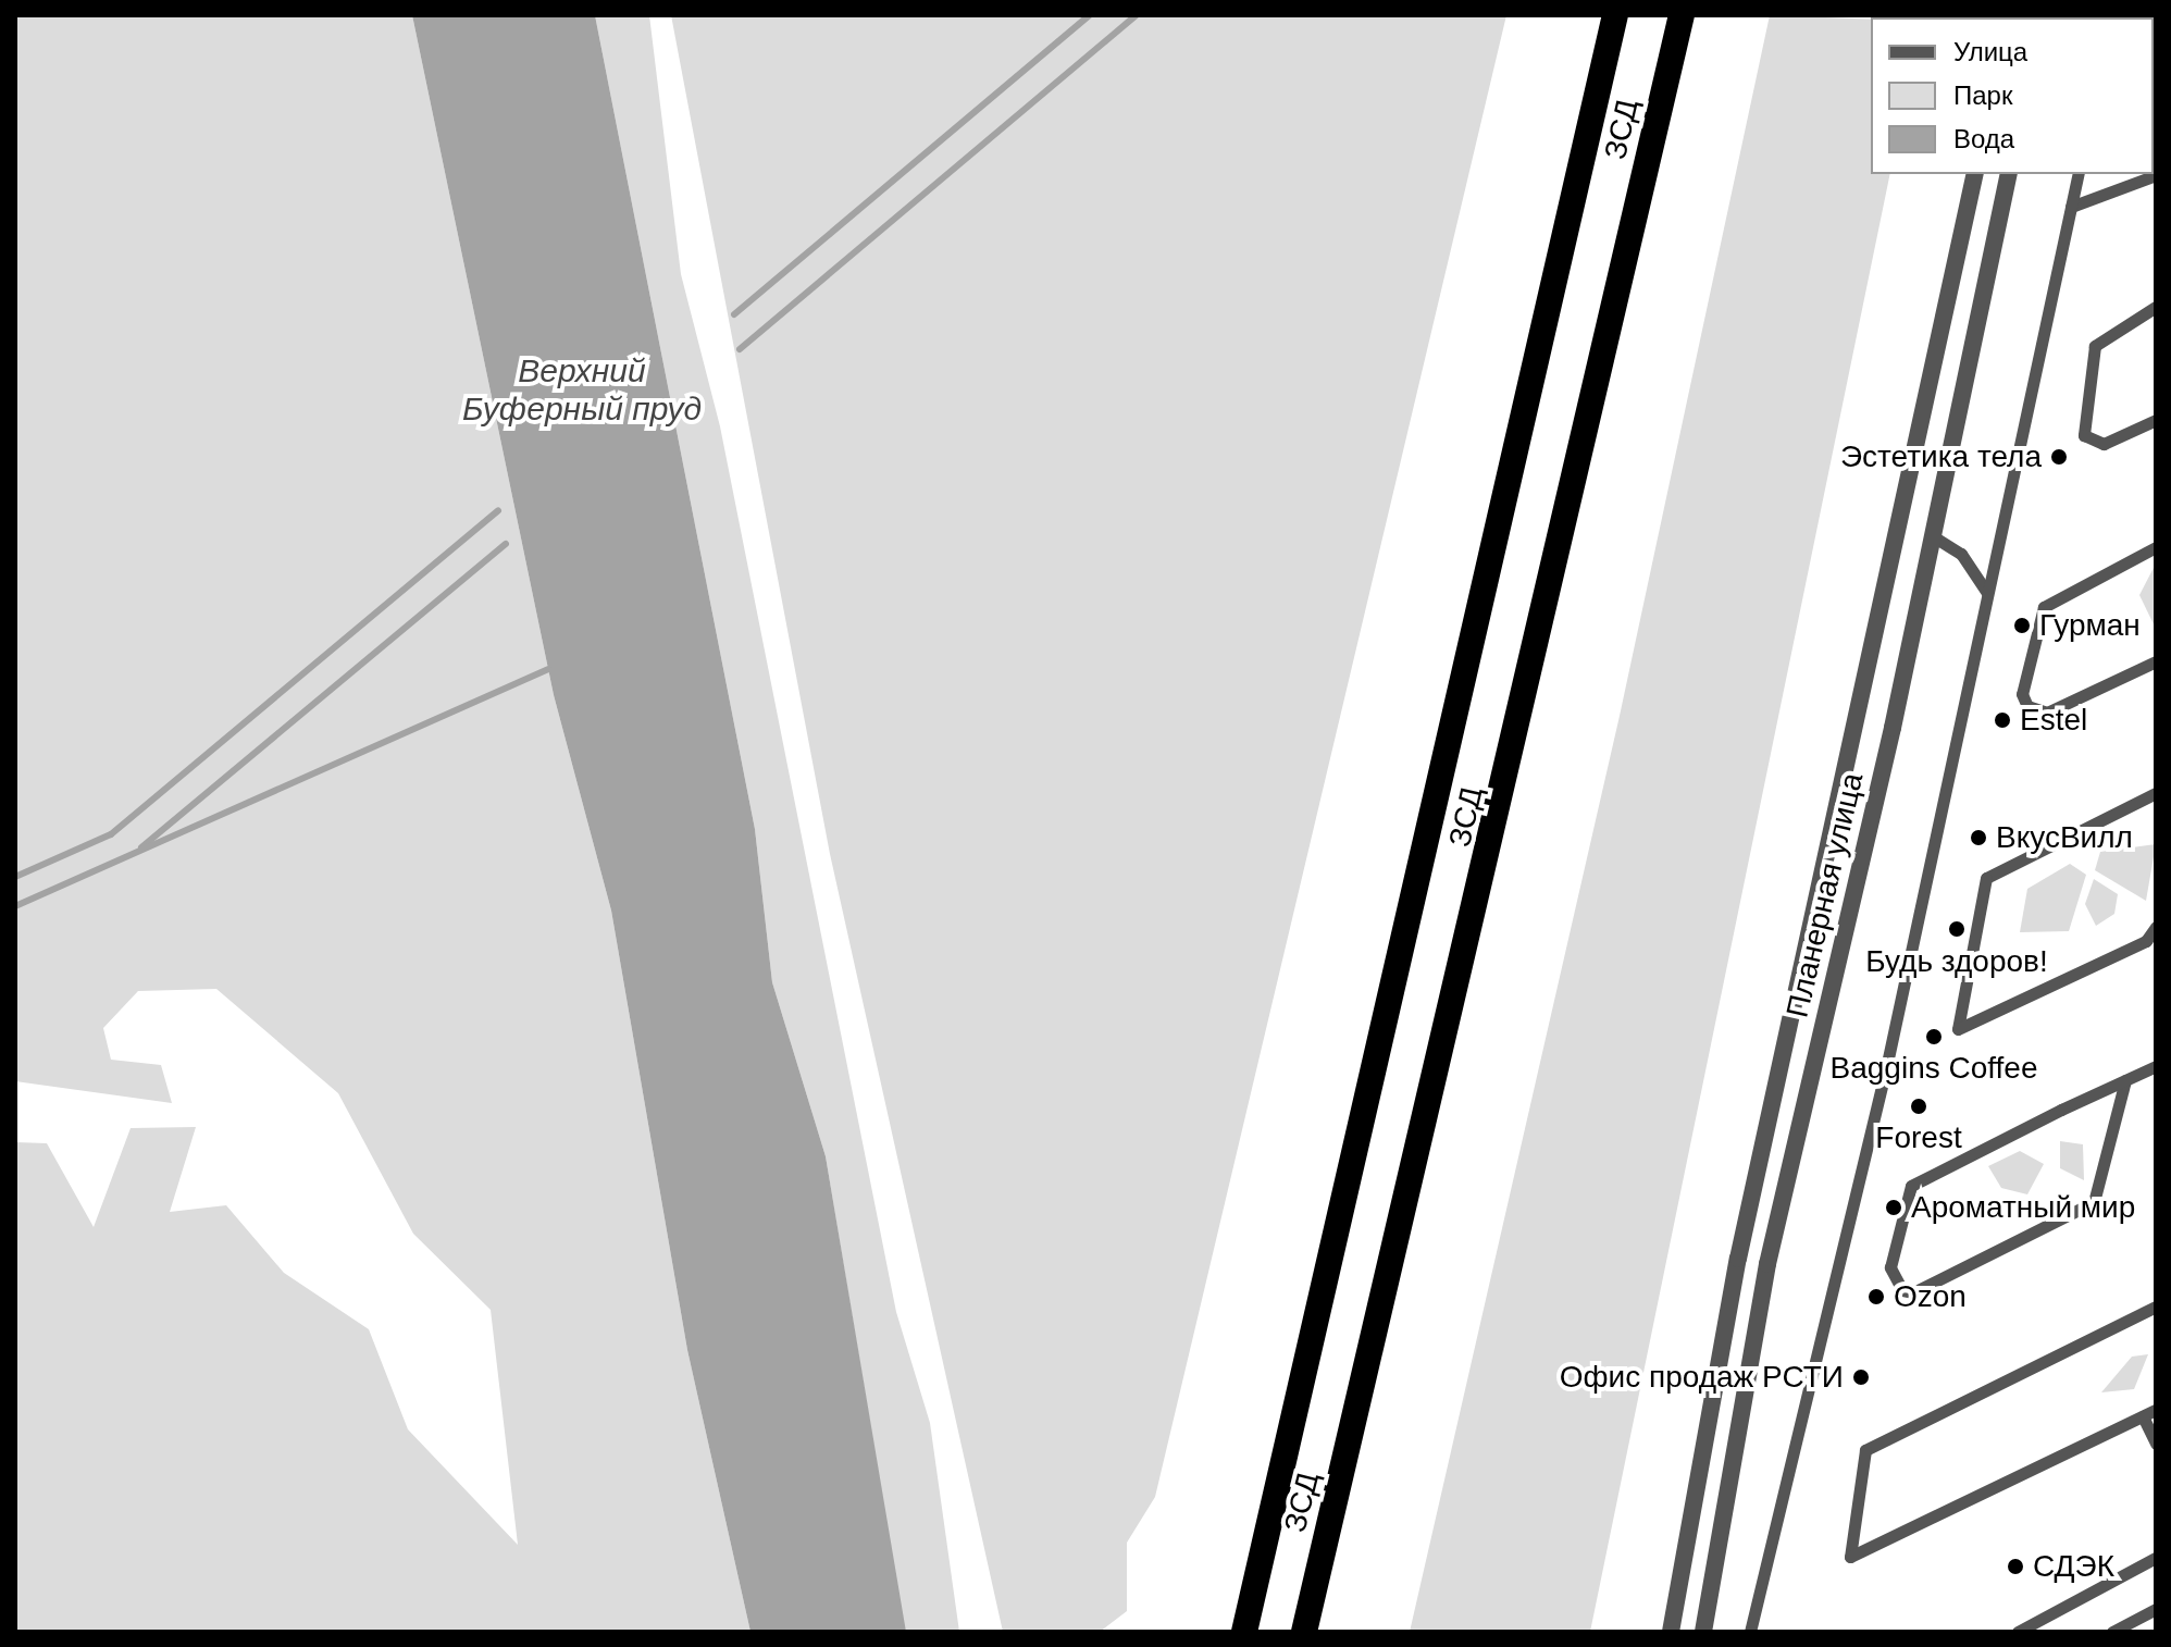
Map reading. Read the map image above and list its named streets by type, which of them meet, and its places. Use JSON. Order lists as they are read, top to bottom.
{
  "streets": {
    "highway": ["ЗСД"],
    "street": ["Планерная улица"]
  },
  "water": ["Верхний Буферный пруд"],
  "places": [
    "Эстетика тела",
    "Гурман",
    "Estel",
    "ВкусВилл",
    "Будь здоров!",
    "Baggins Coffee",
    "Forest",
    "Ароматный мир",
    "Ozon",
    "Офис продаж РСТИ",
    "СДЭК"
  ],
  "legend": ["Улица", "Парк", "Вода"]
}
